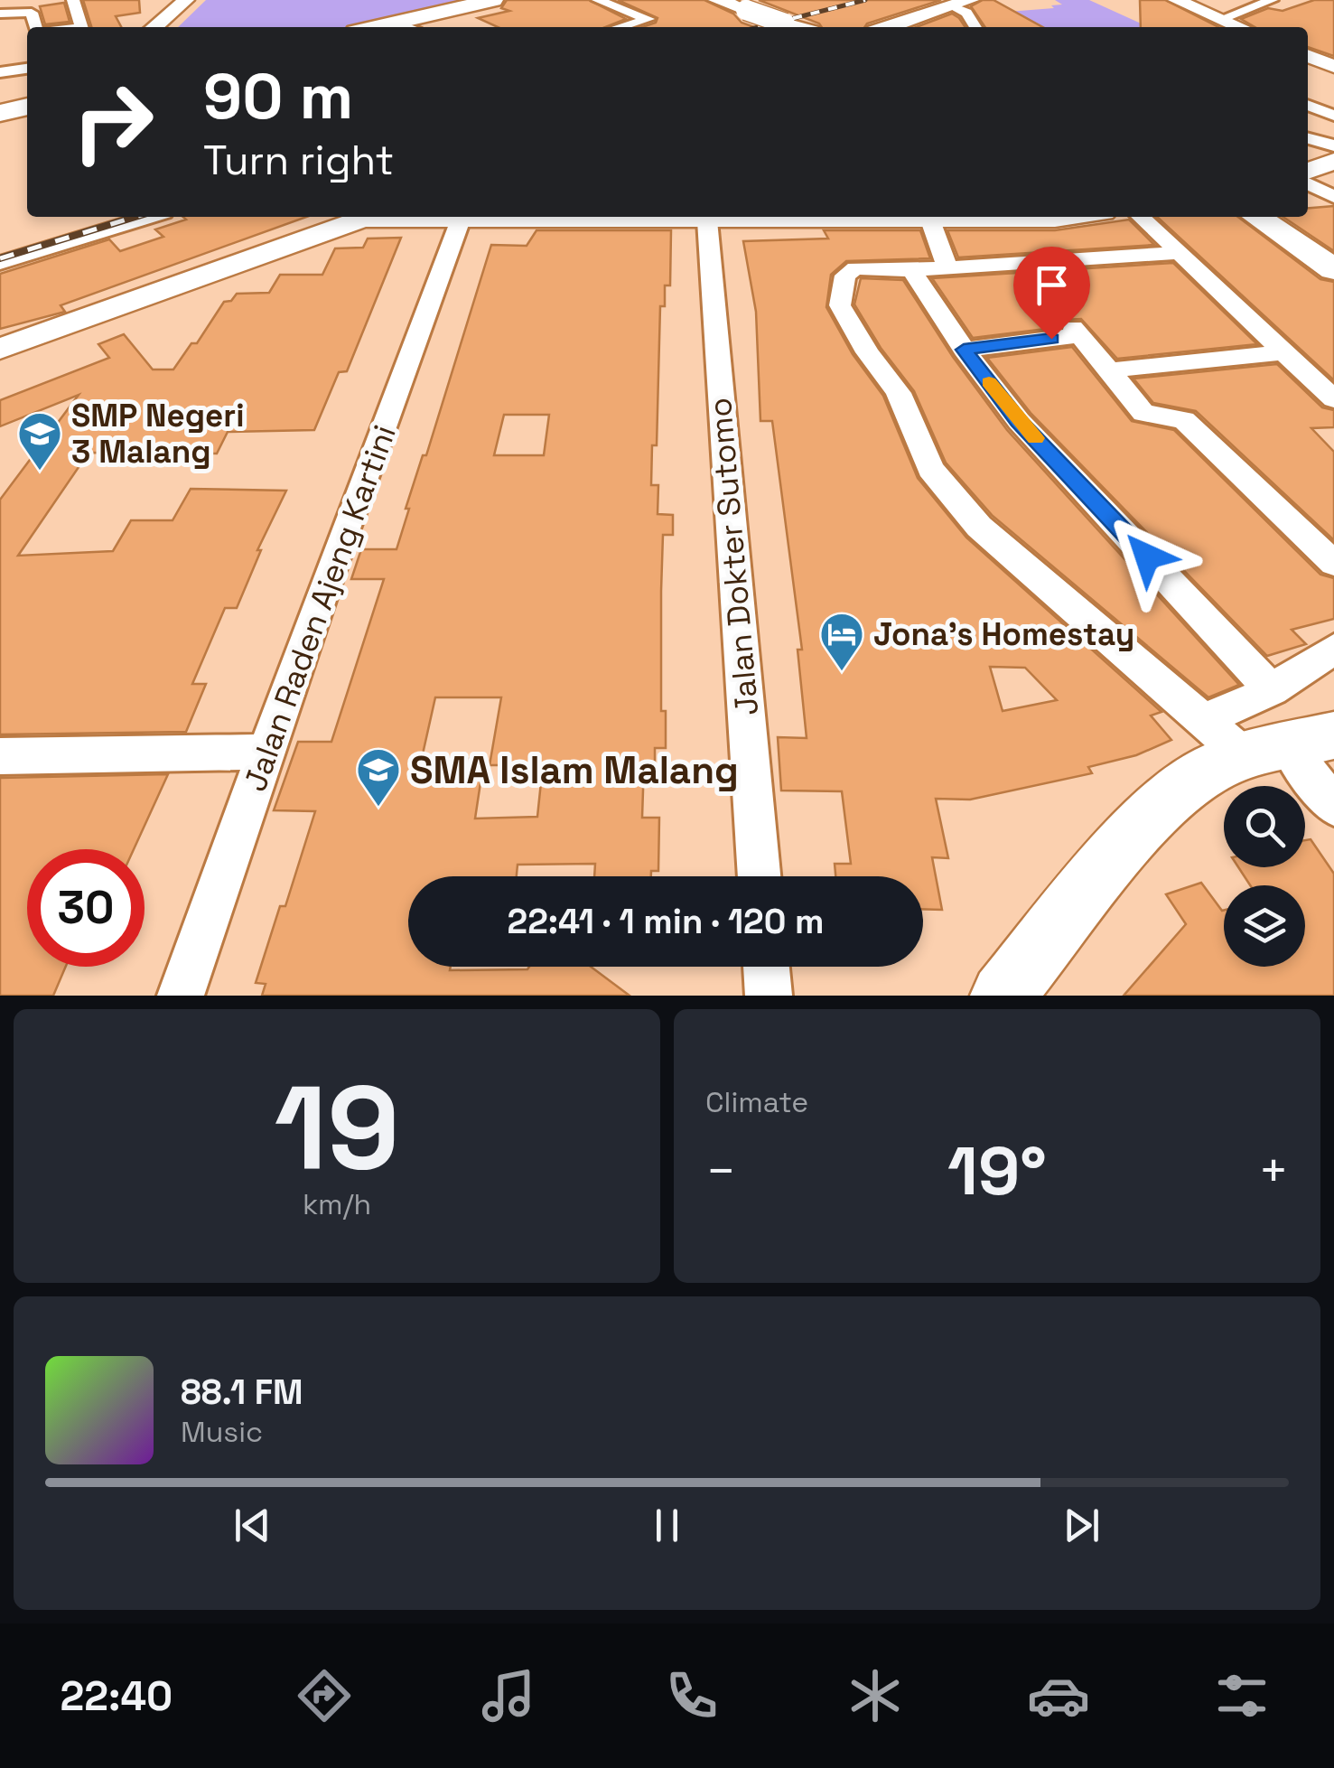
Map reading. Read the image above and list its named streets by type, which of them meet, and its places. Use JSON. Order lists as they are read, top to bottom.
{
  "streets": {
    "street": ["Jalan Dokter Sutomo", "Jalan Raden Ajeng Kartini"]
  },
  "places": {
    "school or university": ["SMP Negeri 3 Malang", "SMA Islam Malang"],
    "hotel": ["Jona's Homestay"]
  },
  "page": {
    "turn": ["90 m", "Turn right"],
    "limit": "30",
    "trip": "22:41 · 1 min · 120 m",
    "tile": [
      ["19", "km/h"],
      "Climate"
    ],
    "heat": ["−", "19°", "+"],
    "song": ["88.1 FM", "Music"],
    "tabs": "22:40"
  }
}
